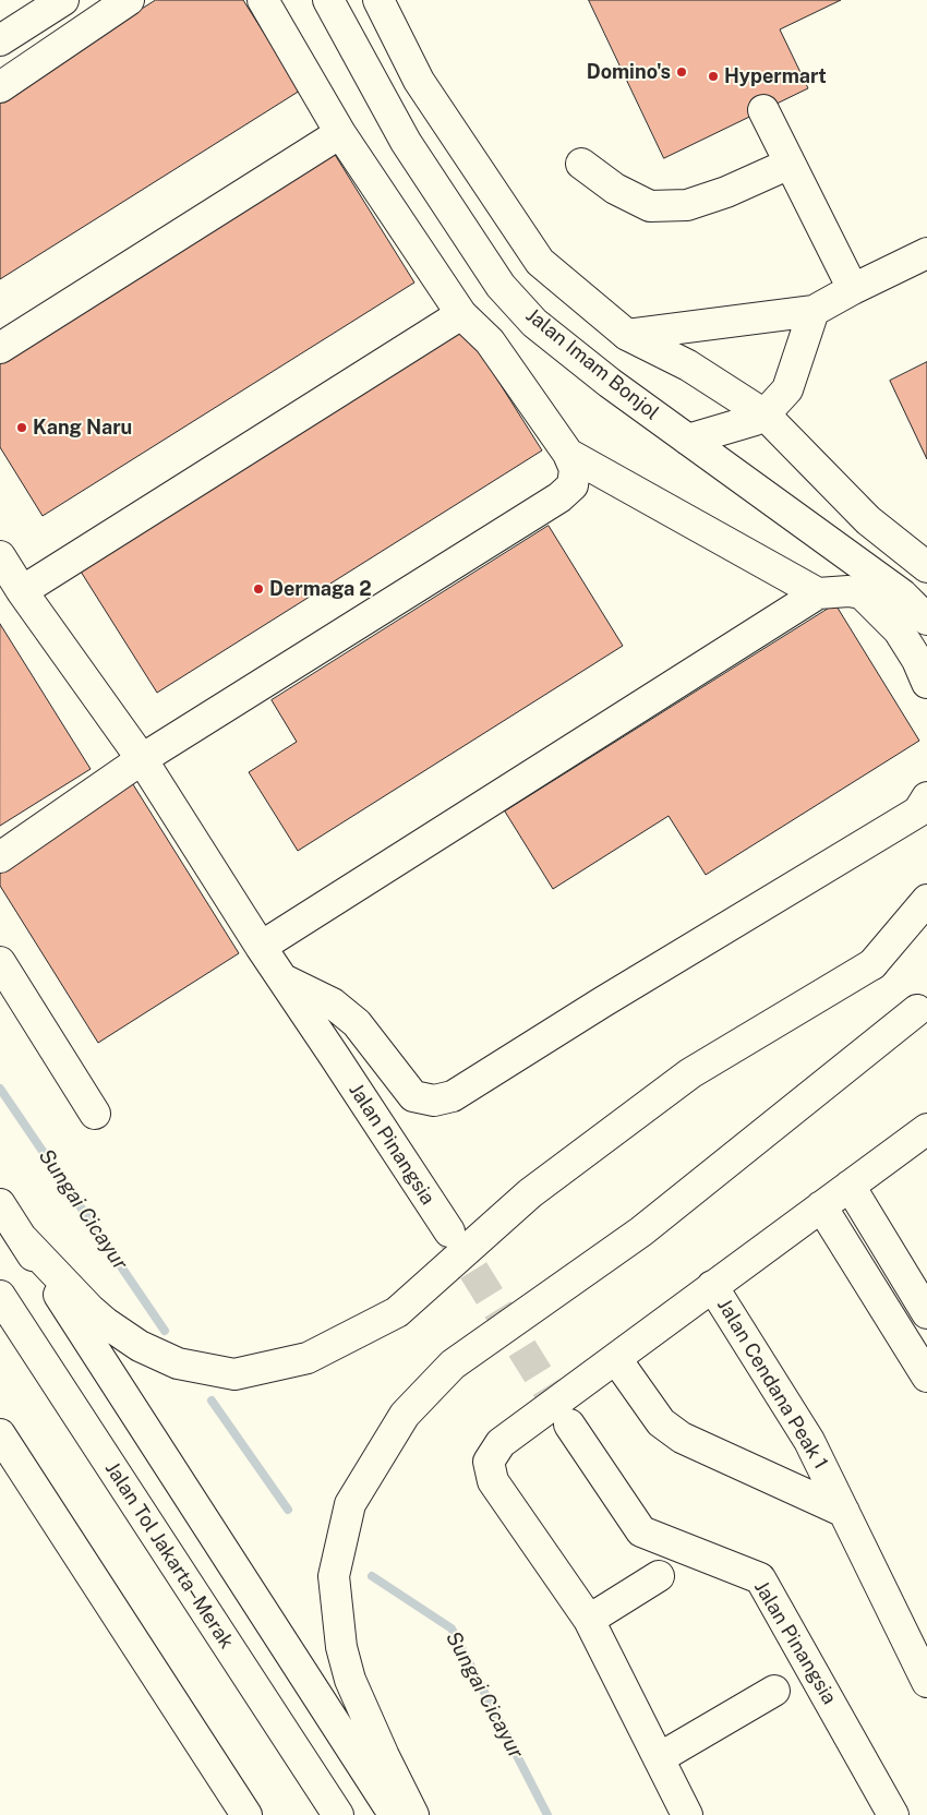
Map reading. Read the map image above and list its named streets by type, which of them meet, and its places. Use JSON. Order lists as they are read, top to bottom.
{
  "streets": {
    "main road": [
      "Jalan Imam Bonjol",
      "Jalan Pinangsia",
      "Jalan Cendana Peak 1",
      "Jalan Tol Jakarta–Merak"
    ]
  },
  "water": ["Sungai Cicayur"],
  "places": [
    "Domino's",
    "Hypermart",
    "Kang Naru",
    "Dermaga 2"
  ]
}
